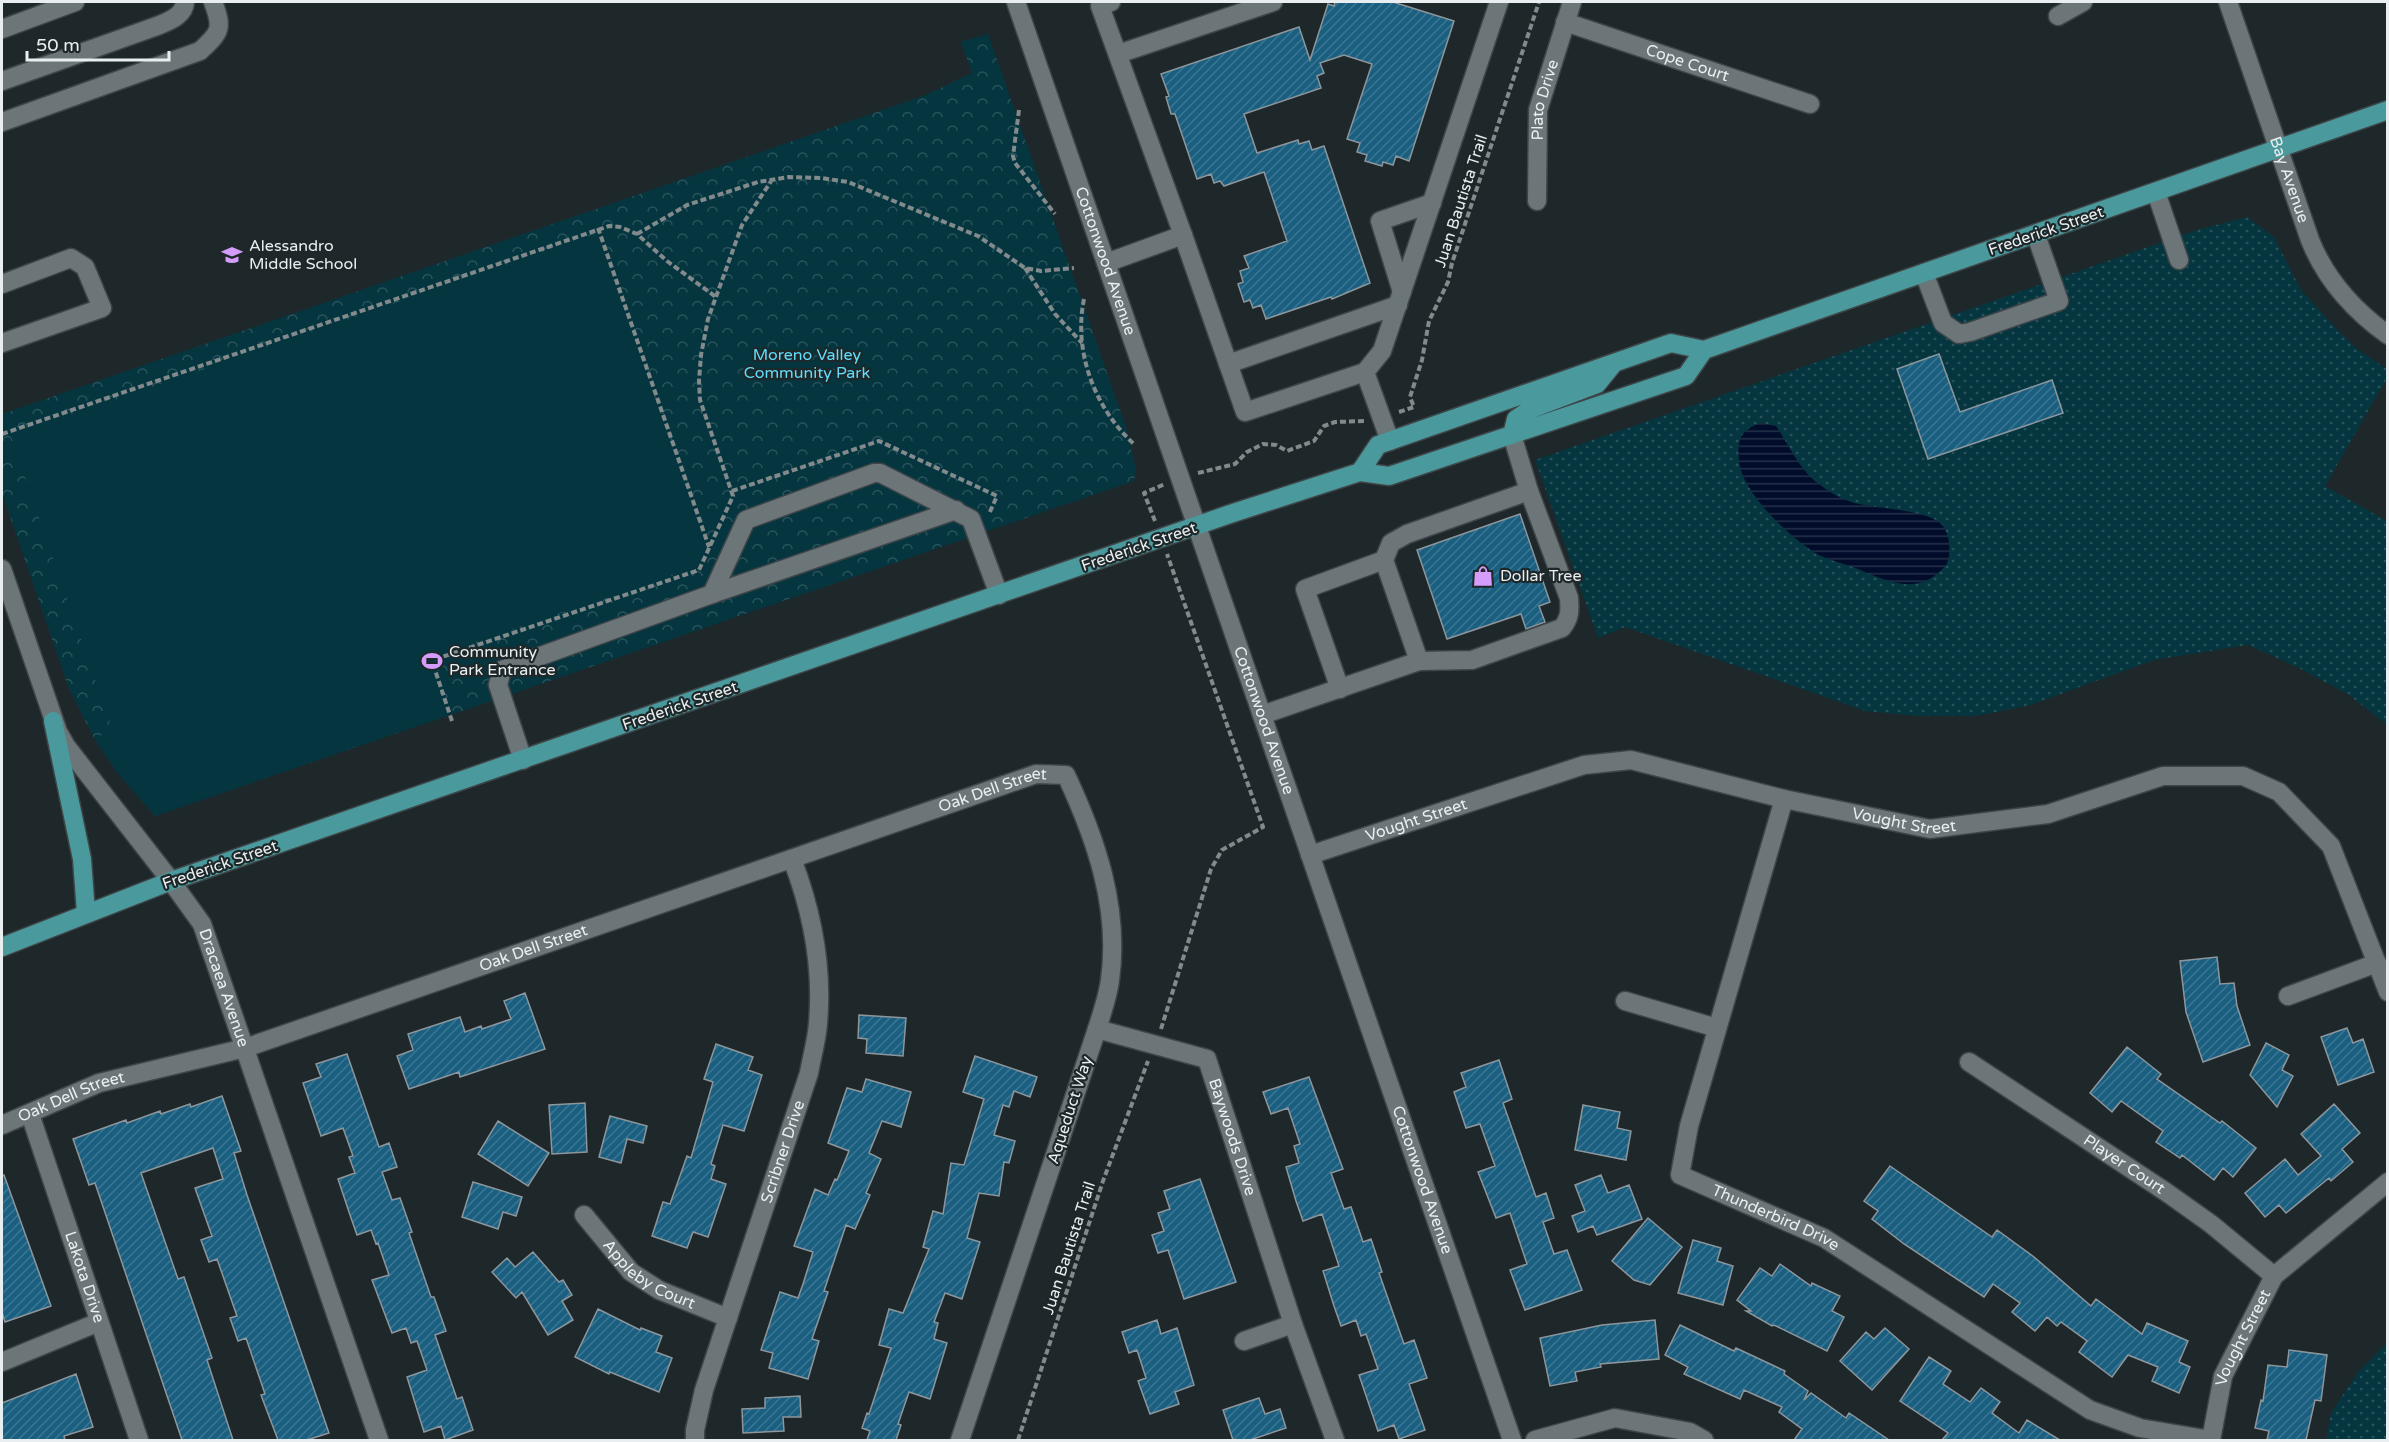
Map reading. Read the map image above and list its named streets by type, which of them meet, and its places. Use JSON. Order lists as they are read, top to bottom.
{
  "streets": {
    "main road": ["Frederick Street"],
    "street": [
      "Cope Court",
      "Plato Drive",
      "Bay Avenue",
      "Cottonwood Avenue",
      "Oak Dell Street",
      "Vought Street",
      "Dracaea Avenue",
      "Aqueduct Way",
      "Baywoods Drive",
      "Scribner Drive",
      "Player Court",
      "Thunderbird Drive",
      "Appleby Court",
      "Lakota Drive"
    ],
    "path": ["Juan Bautista Trail"]
  },
  "crossings": [
    ["Cope Court", "Plato Drive"],
    ["Bay Avenue", "Frederick Street"],
    ["Frederick Street", "Cottonwood Avenue"],
    ["Frederick Street", "Dracaea Avenue"],
    ["Cottonwood Avenue", "Vought Street"],
    ["Oak Dell Street", "Dracaea Avenue"],
    ["Oak Dell Street", "Aqueduct Way"],
    ["Oak Dell Street", "Scribner Drive"],
    ["Oak Dell Street", "Lakota Drive"],
    ["Vought Street", "Player Court"],
    ["Vought Street", "Thunderbird Drive"],
    ["Aqueduct Way", "Baywoods Drive"],
    ["Scribner Drive", "Appleby Court"]
  ],
  "parks": ["Moreno Valley Community Park"],
  "places": {
    "school or university": ["Alessandro Middle School"],
    "shop": ["Dollar Tree"],
    "sports": ["Community Park Entrance"]
  },
  "scale_bar": "50 m"
}
